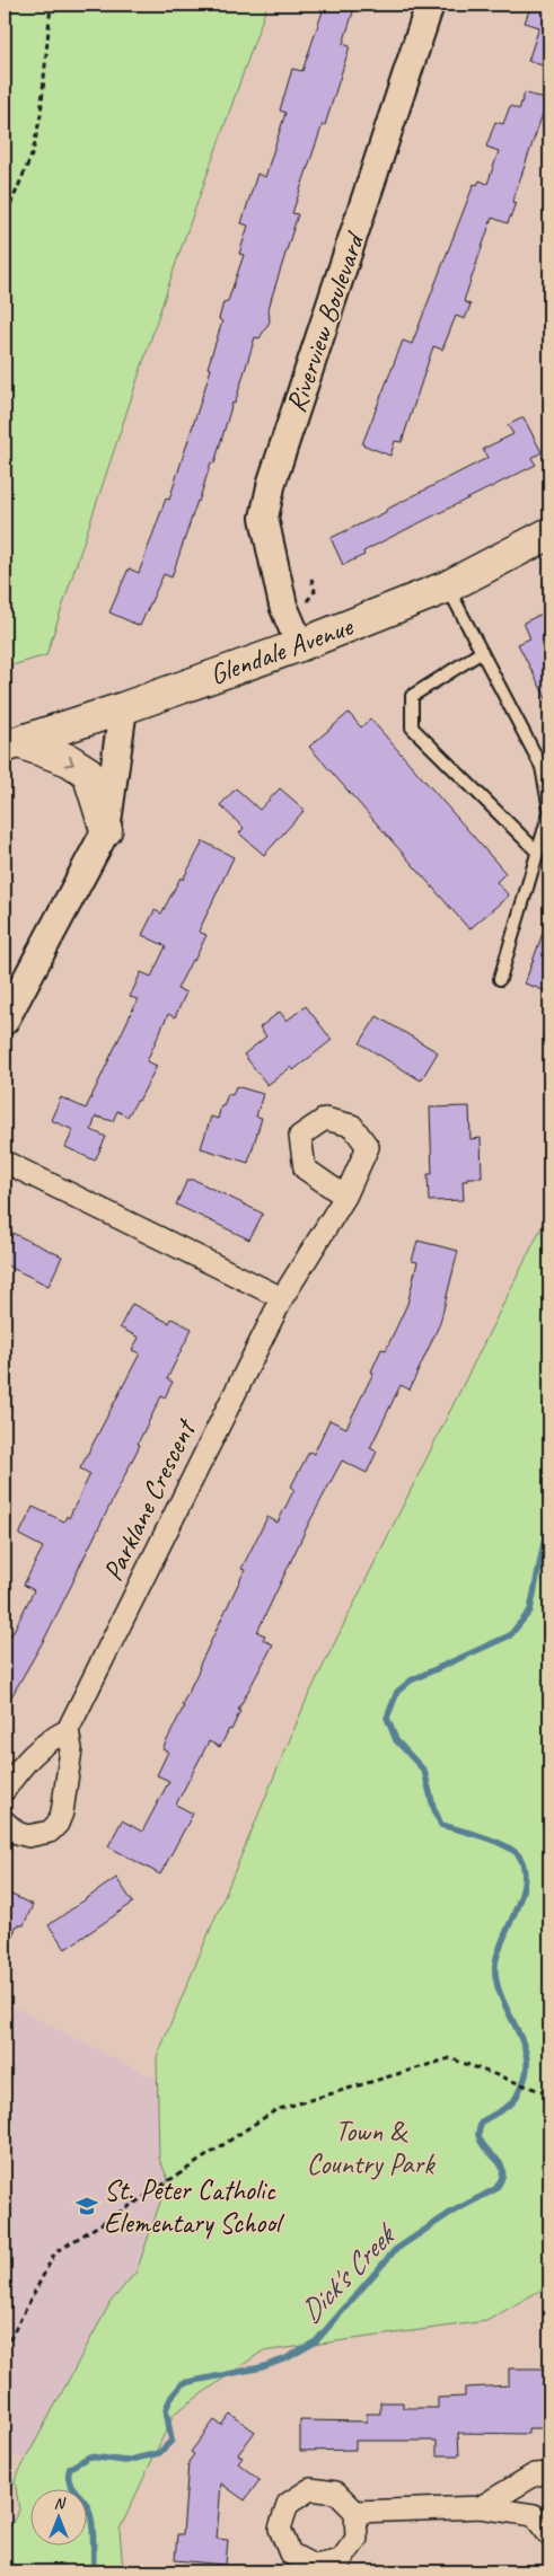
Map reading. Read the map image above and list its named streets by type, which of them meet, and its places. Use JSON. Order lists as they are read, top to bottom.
{
  "streets": {
    "main road": ["Glendale Avenue"],
    "street": ["Riverview Boulevard", "Parklane Crescent"]
  },
  "crossings": [
    ["Riverview Boulevard", "Glendale Avenue"]
  ],
  "water": ["Dick's Creek"],
  "parks": ["Town & Country Park"],
  "places": {
    "school or university": ["St. Peter Catholic Elementary School"]
  },
  "north": "top"
}
